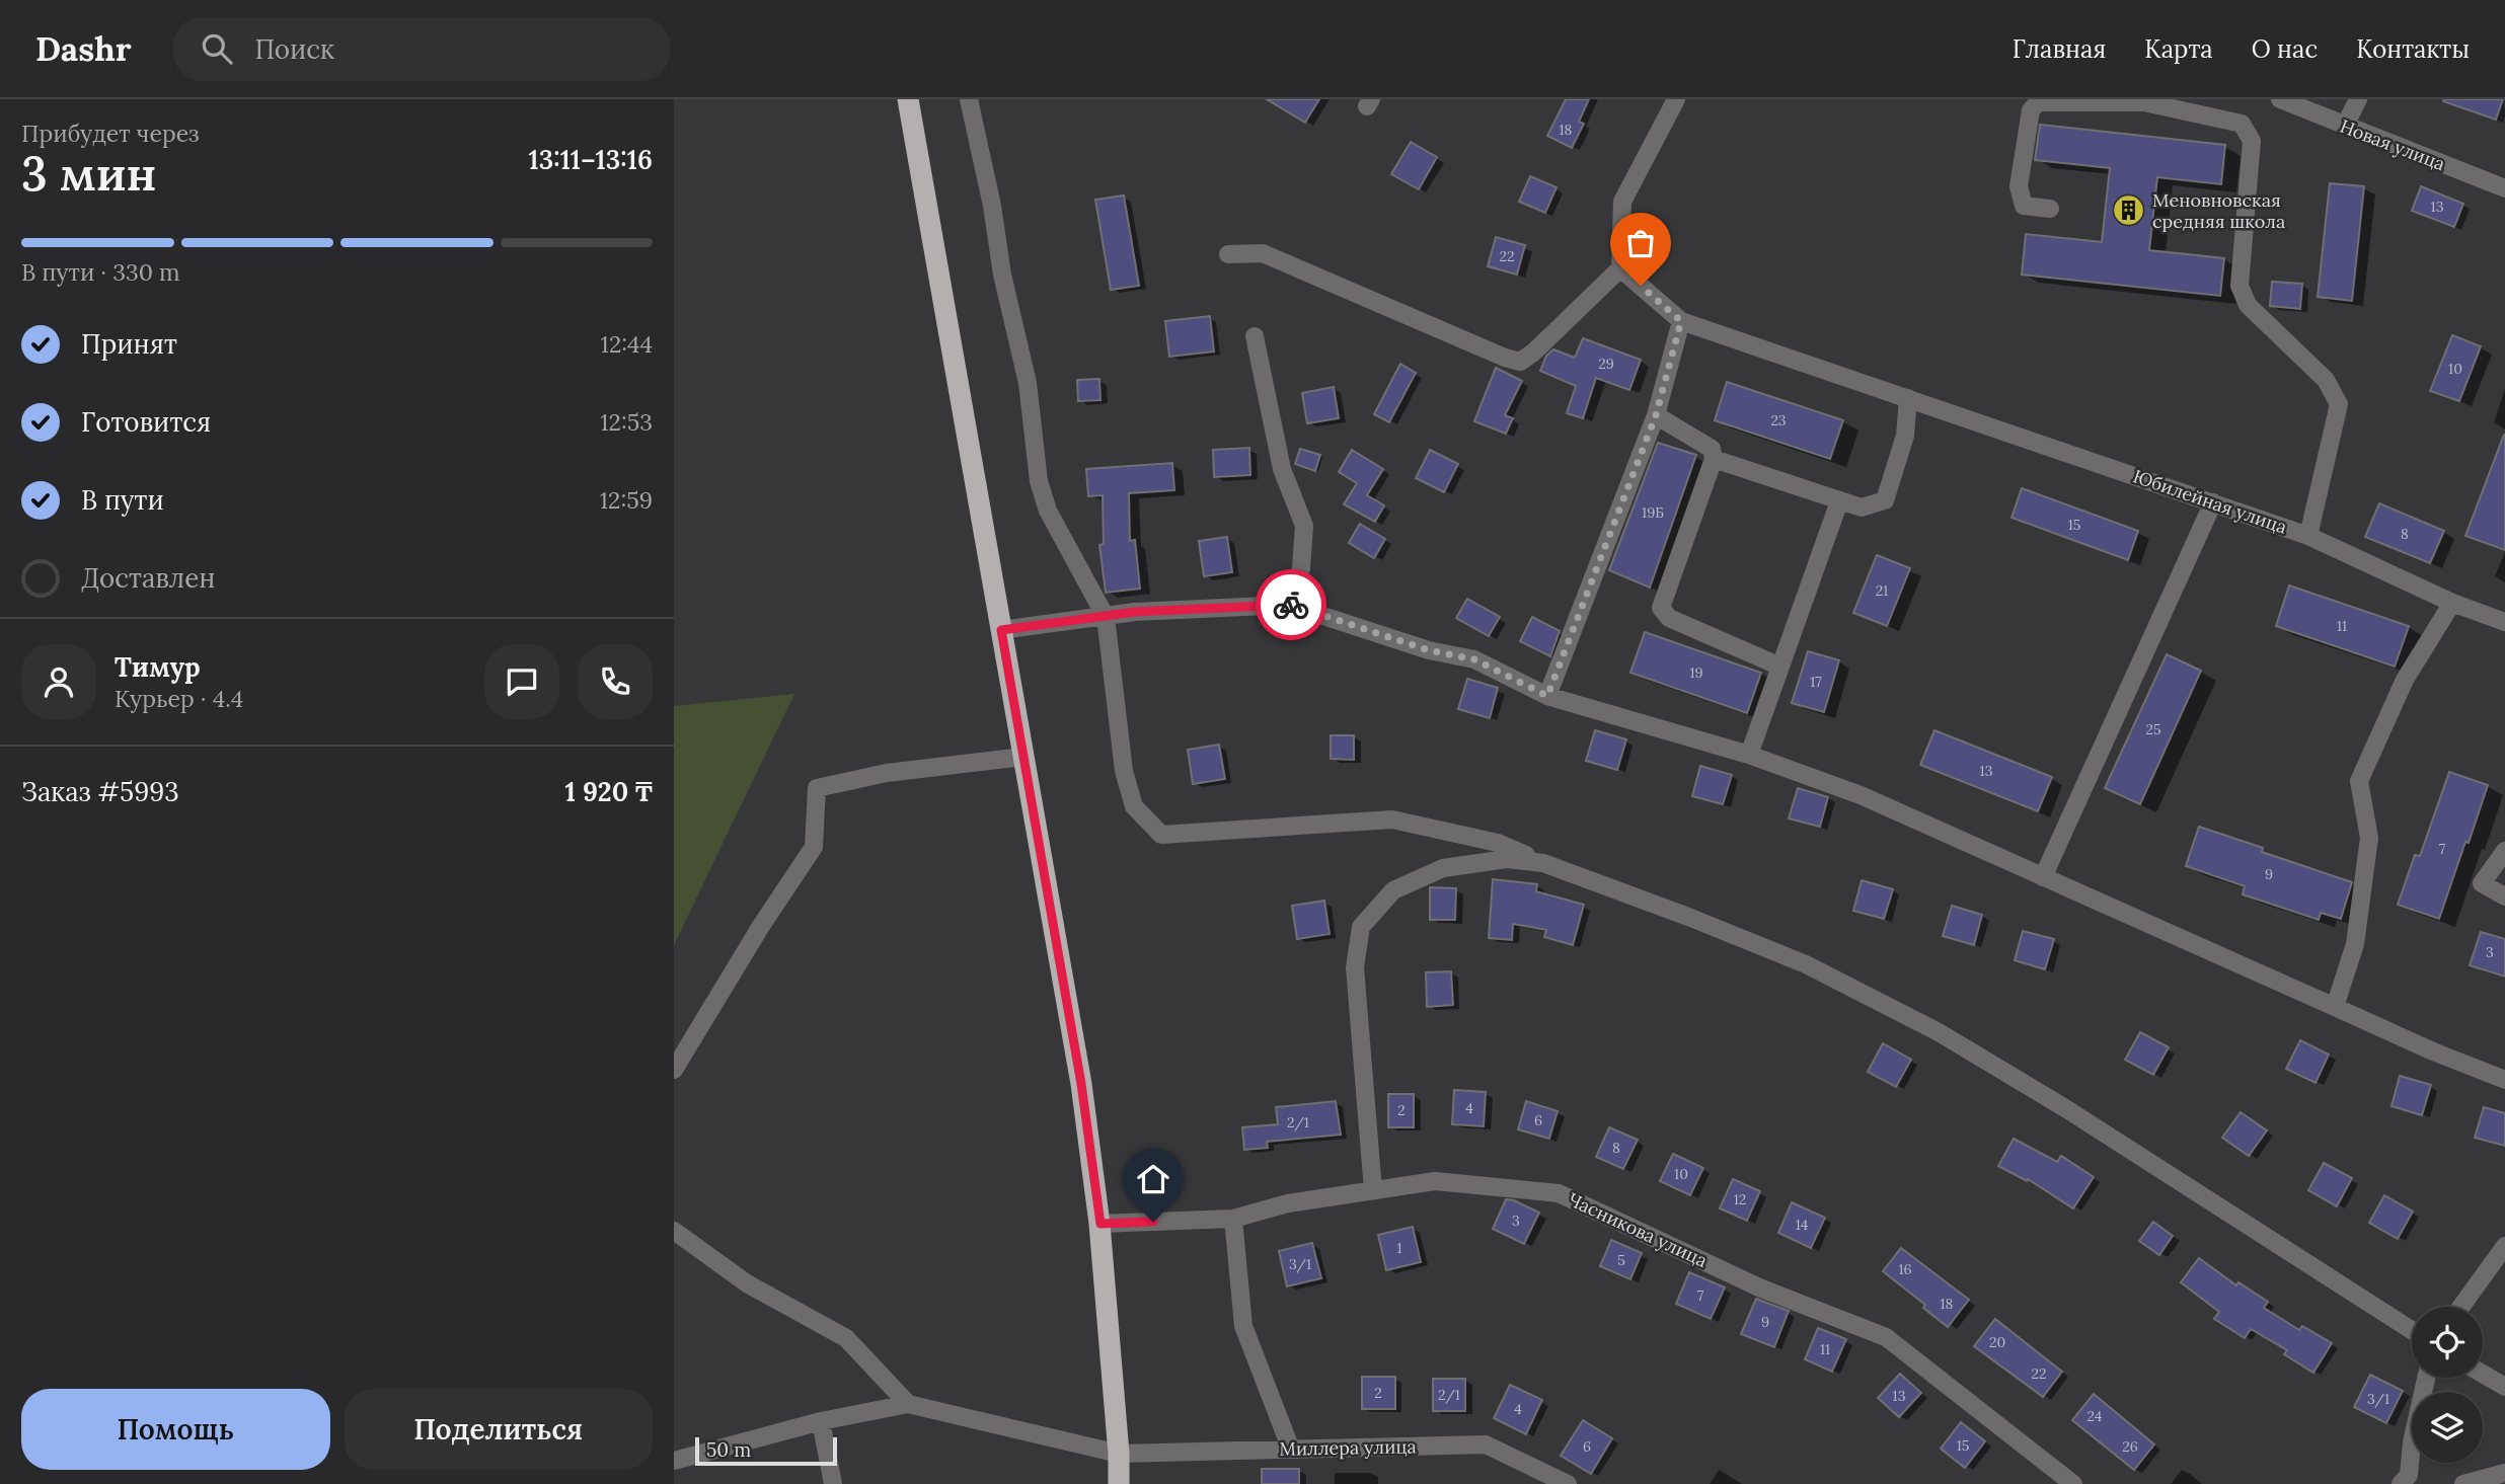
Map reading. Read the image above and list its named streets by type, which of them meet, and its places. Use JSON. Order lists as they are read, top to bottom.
{
  "streets": {
    "street": [
      "Новая улица",
      "Юбилейная улица",
      "Часникова улица",
      "Миллера улица"
    ]
  },
  "places": {
    "building": ["Меновновская средняя школа"]
  },
  "house_numbers": [
    "18",
    "13",
    "22",
    "29",
    "10",
    "23",
    "19Б",
    "15",
    "8",
    "21",
    "11",
    "19",
    "17",
    "25",
    "13",
    "7",
    "9",
    "3",
    "4",
    "2",
    "6",
    "2/1",
    "8",
    "10",
    "12",
    "3",
    "14",
    "1",
    "5",
    "3/1",
    "16",
    "7",
    "18",
    "9",
    "20",
    "11",
    "22",
    "2",
    "2/1",
    "13",
    "3/1",
    "4",
    "24",
    "15",
    "6",
    "26"
  ],
  "scale_bar": "50 m",
  "page": {
    "header": "Dashr",
    "search": "Поиск",
    "nav": [
      "Главная",
      "Карта",
      "О нас",
      "Контакты"
    ],
    "heading": ["3 мин", "Прибудет через", "13:11–13:16"],
    "panel": [
      "Тимур",
      "Курьер · 4.4",
      "Заказ #5993",
      "1 920 ₸"
    ],
    "bar": "В пути · 330 m",
    "list": [
      ["Принят", "12:44"],
      ["Готовится", "12:53"],
      ["В пути", "12:59"],
      "Доставлен"
    ],
    "buttons": ["Помощь", "Поделиться"],
    "scale": "50 m"
  }
}
